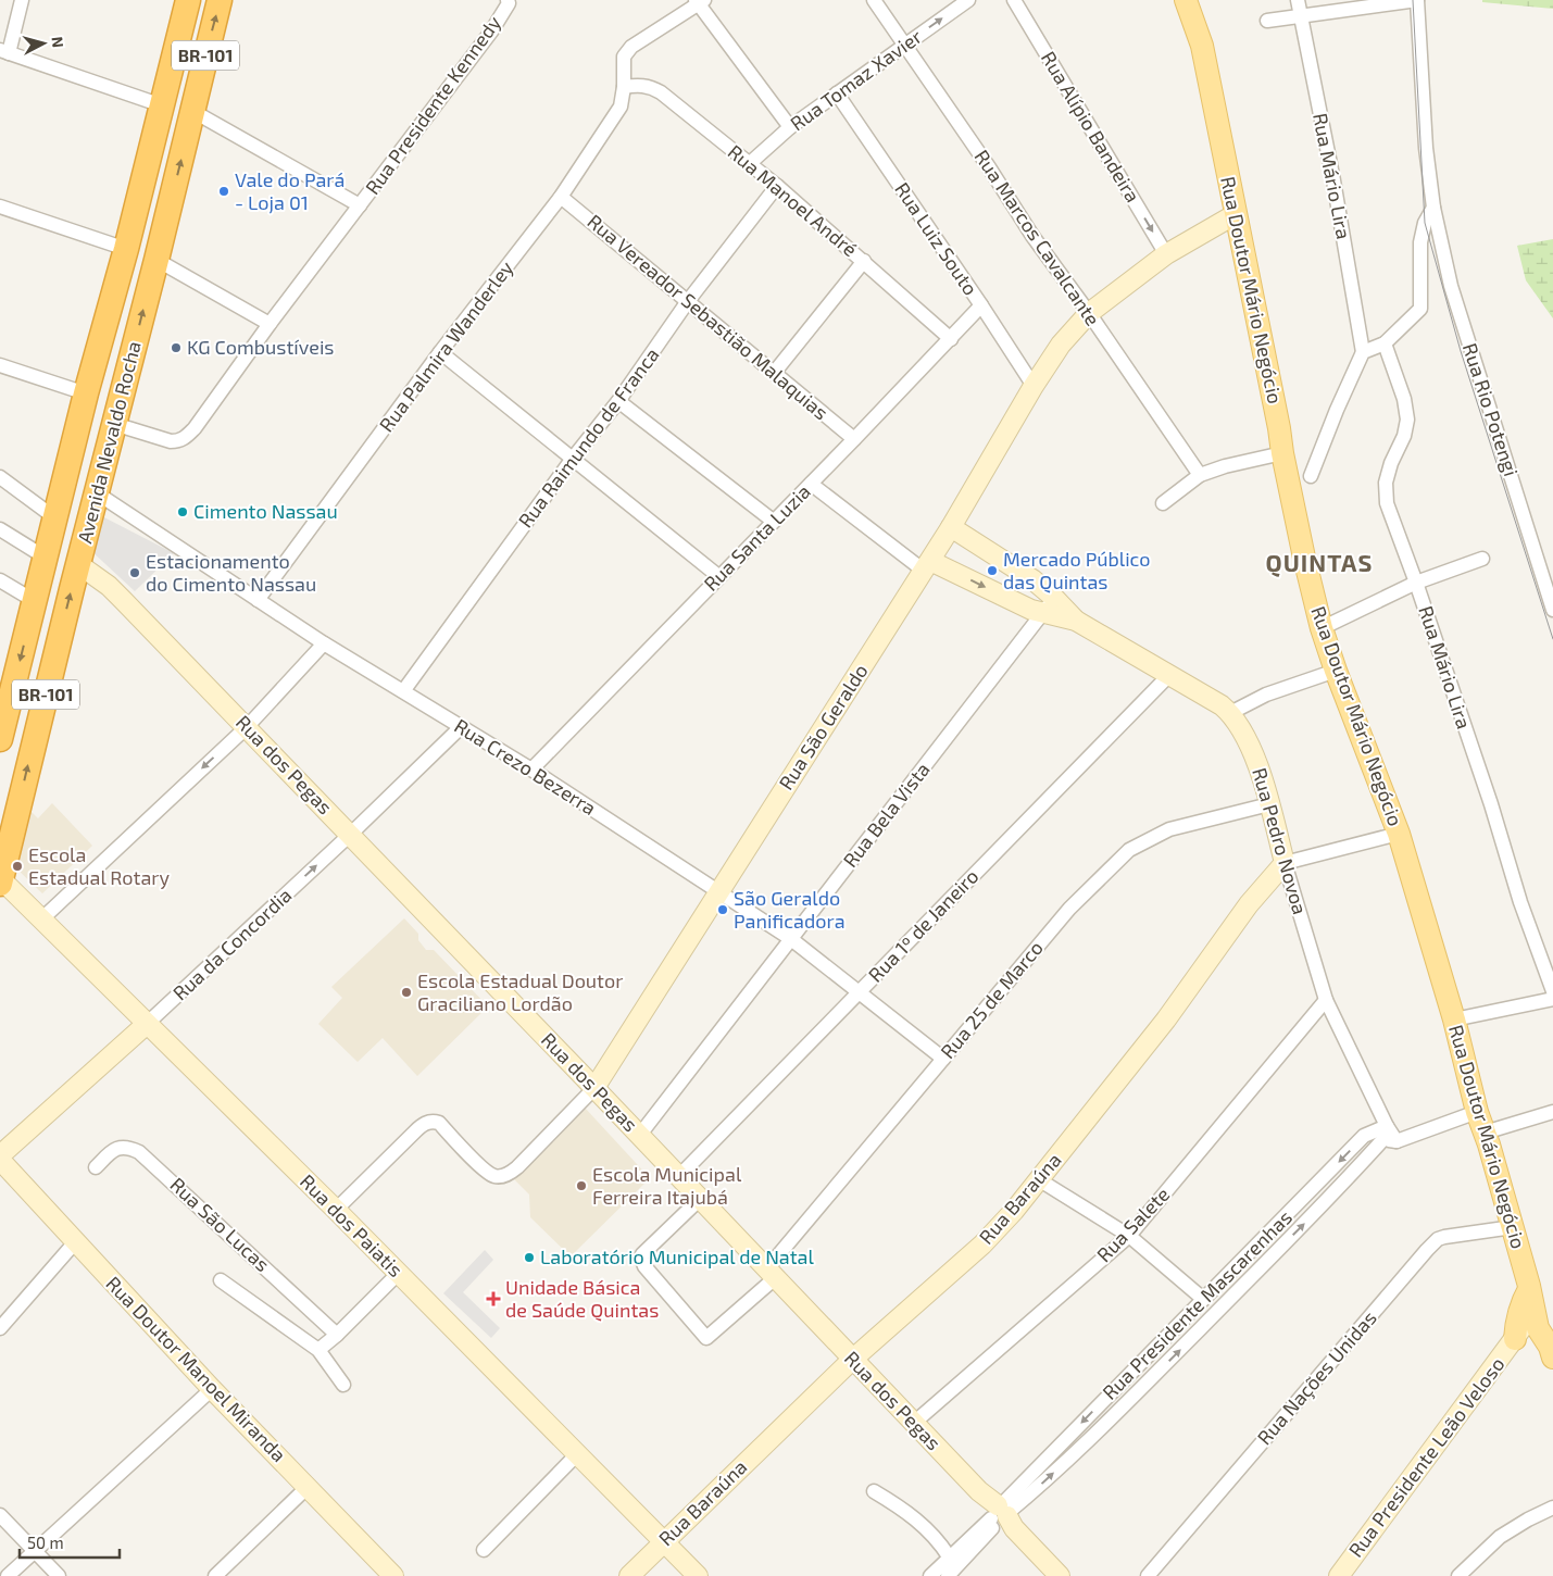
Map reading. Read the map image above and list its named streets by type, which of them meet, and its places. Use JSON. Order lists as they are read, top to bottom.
{
  "streets": {
    "highway": ["BR-101", "Avenida Nevaldo Rocha"],
    "main road": ["Rua Doutor Mário Negócio"],
    "street": [
      "Rua Tomaz Xavier",
      "Rua Presidente Kennedy",
      "Rua Alípio Bandeira",
      "Rua Mário Lira",
      "Rua Manoel André",
      "Rua Marcos Cavalcante",
      "Rua Luiz Souto",
      "Rua Vereador Sebastião Malaquias",
      "Rua Palmira Wanderley",
      "Rua Rio Potengi",
      "Rua Raimundo de Franca",
      "Rua Santa Luzia",
      "Rua São Geraldo",
      "Rua dos Pegas",
      "Rua Crezo Bezerra",
      "Rua Bela Vista",
      "Rua Pedro Novoa",
      "Rua 1º de Janeiro",
      "Rua da Concordia",
      "Rua 25 de Marco",
      "Rua Baraúna",
      "Rua São Lucas",
      "Rua Salete",
      "Rua dos Paiatis",
      "Rua Presidente Mascarenhas",
      "Rua Doutor Manoel Miranda",
      "Rua Nações Unidas",
      "Rua Presidente Leão Veloso"
    ]
  },
  "crossings": [
    ["Rua Tomaz Xavier", "Rua Manoel André"],
    ["Rua Tomaz Xavier", "Rua Marcos Cavalcante"],
    ["Rua Tomaz Xavier", "Rua Luiz Souto"],
    ["Rua Presidente Kennedy", "Avenida Nevaldo Rocha"],
    ["Rua Alípio Bandeira", "Rua São Geraldo"],
    ["Rua Manoel André", "Rua Palmira Wanderley"],
    ["Rua Manoel André", "Rua Raimundo de Franca"],
    ["Rua Manoel André", "Rua Santa Luzia"],
    ["Rua Marcos Cavalcante", "Rua São Geraldo"],
    ["Rua Luiz Souto", "Rua Santa Luzia"],
    ["Rua Luiz Souto", "Rua São Geraldo"],
    ["Rua Doutor Mário Negócio", "Rua São Geraldo"],
    ["Rua Doutor Mário Negócio", "Rua Presidente Mascarenhas"],
    ["Rua Doutor Mário Negócio", "Rua Nações Unidas"],
    ["Rua Doutor Mário Negócio", "Rua Presidente Leão Veloso"],
    ["Rua Vereador Sebastião Malaquias", "Rua Palmira Wanderley"],
    ["Rua Vereador Sebastião Malaquias", "Rua Raimundo de Franca"],
    ["Rua Vereador Sebastião Malaquias", "Rua Santa Luzia"],
    ["Rua Palmira Wanderley", "Rua Crezo Bezerra"],
    ["Rua Raimundo de Franca", "Rua Crezo Bezerra"],
    ["Avenida Nevaldo Rocha", "Rua dos Pegas"],
    ["Avenida Nevaldo Rocha", "Rua Crezo Bezerra"],
    ["Avenida Nevaldo Rocha", "Rua dos Paiatis"],
    ["Rua Santa Luzia", "Rua Crezo Bezerra"],
    ["Rua São Geraldo", "Rua dos Pegas"],
    ["Rua São Geraldo", "Rua Crezo Bezerra"],
    ["Rua São Geraldo", "Rua Pedro Novoa"],
    ["Rua São Geraldo", "Rua dos Paiatis"],
    ["Rua dos Pegas", "Rua Bela Vista"],
    ["Rua dos Pegas", "Rua 1º de Janeiro"],
    ["Rua dos Pegas", "Rua da Concordia"],
    ["Rua dos Pegas", "Rua 25 de Marco"],
    ["Rua dos Pegas", "Rua Baraúna"],
    ["Rua dos Pegas", "Rua Salete"],
    ["Rua dos Pegas", "Rua Presidente Mascarenhas"],
    ["Rua Crezo Bezerra", "Rua Bela Vista"],
    ["Rua Crezo Bezerra", "Rua 1º de Janeiro"],
    ["Rua Crezo Bezerra", "Rua da Concordia"],
    ["Rua Crezo Bezerra", "Rua 25 de Marco"],
    ["Rua Bela Vista", "Rua Pedro Novoa"],
    ["Rua Pedro Novoa", "Rua 1º de Janeiro"],
    ["Rua Pedro Novoa", "Rua 25 de Marco"],
    ["Rua Pedro Novoa", "Rua Baraúna"],
    ["Rua Pedro Novoa", "Rua Salete"],
    ["Rua Pedro Novoa", "Rua Presidente Mascarenhas"],
    ["Rua da Concordia", "Rua dos Paiatis"],
    ["Rua Baraúna", "Rua dos Paiatis"]
  ],
  "one_way": ["Rua Alípio Bandeira", "Rua da Concordia"],
  "districts": ["QUINTAS"],
  "places": {
    "other": [
      "Vale do Pará - Loja 01",
      "KG Combustíveis",
      "Cimento Nassau",
      "Mercado Público das Quintas",
      "Estacionamento do Cimento Nassau",
      "Escola Estadual Rotary",
      "São Geraldo Panificadora",
      "Escola Estadual Doutor Graciliano Lordão",
      "Escola Municipal Ferreira Itajubá",
      "Laboratório Municipal de Natal"
    ],
    "health": ["Unidade Básica de Saúde Quintas"]
  },
  "scale_bar": "50 m",
  "north": "right"
}
